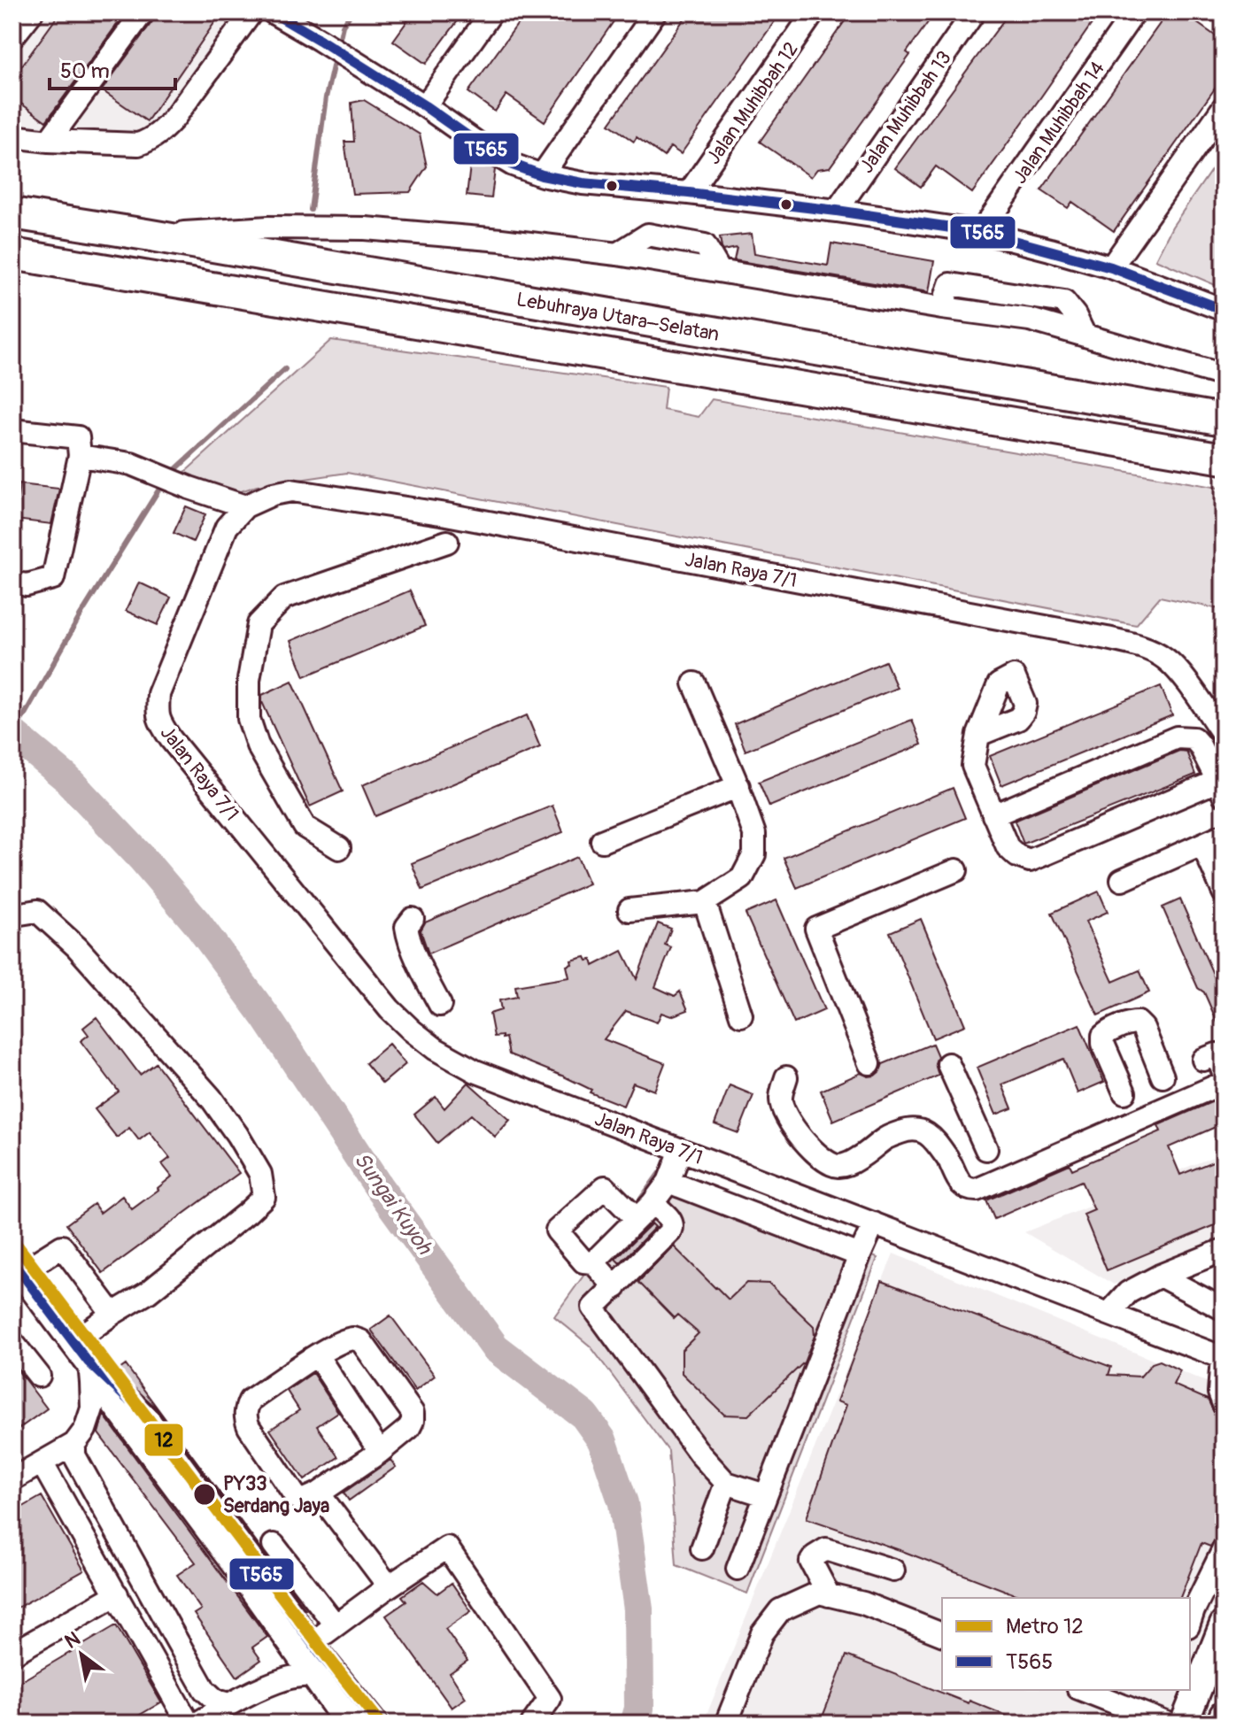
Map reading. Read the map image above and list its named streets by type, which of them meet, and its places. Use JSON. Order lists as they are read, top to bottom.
{
  "streets": {
    "highway": ["Lebuhraya Utara–Selatan"],
    "street": [
      "Jalan Muhibbah 12",
      "Jalan Muhibbah 13",
      "Jalan Muhibbah 14",
      "Jalan Raya 7/1"
    ]
  },
  "water": ["Sungai Kuyoh"],
  "places": ["PY33 Serdang Jaya"],
  "lines": ["transit line T565", "metro line 12"],
  "legend": ["Metro 12", "T565"],
  "scale_bar": "50 m",
  "north": "top left"
}
